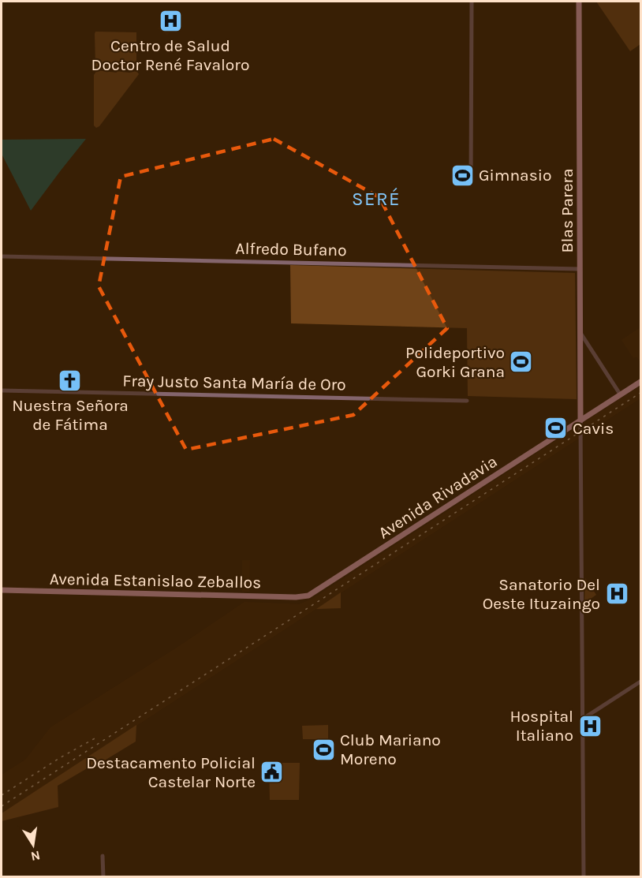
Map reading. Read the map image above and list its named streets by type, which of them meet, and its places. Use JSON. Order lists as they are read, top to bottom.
{
  "streets": {
    "main road": ["Blas Parera", "Avenida Rivadavia", "Avenida Estanislao Zeballos"],
    "street": ["Alfredo Bufano", "Fray Justo Santa María de Oro"]
  },
  "crossings": [
    ["Blas Parera", "Alfredo Bufano"],
    ["Blas Parera", "Avenida Rivadavia"],
    ["Avenida Rivadavia", "Avenida Estanislao Zeballos"]
  ],
  "districts": ["SERÉ"],
  "places": {
    "hospital": ["Centro de Salud Doctor René Favaloro", "Sanatorio Del Oeste Ituzaingo", "Hospital Italiano"],
    "sports": [
      "Gimnasio",
      "Polideportivo Gorki Grana",
      "Cavis",
      "Club Mariano Moreno"
    ],
    "church": ["Nuestra Señora de Fátima"],
    "public building": ["Destacamento Policial Castelar Norte"]
  },
  "north": "bottom"
}
